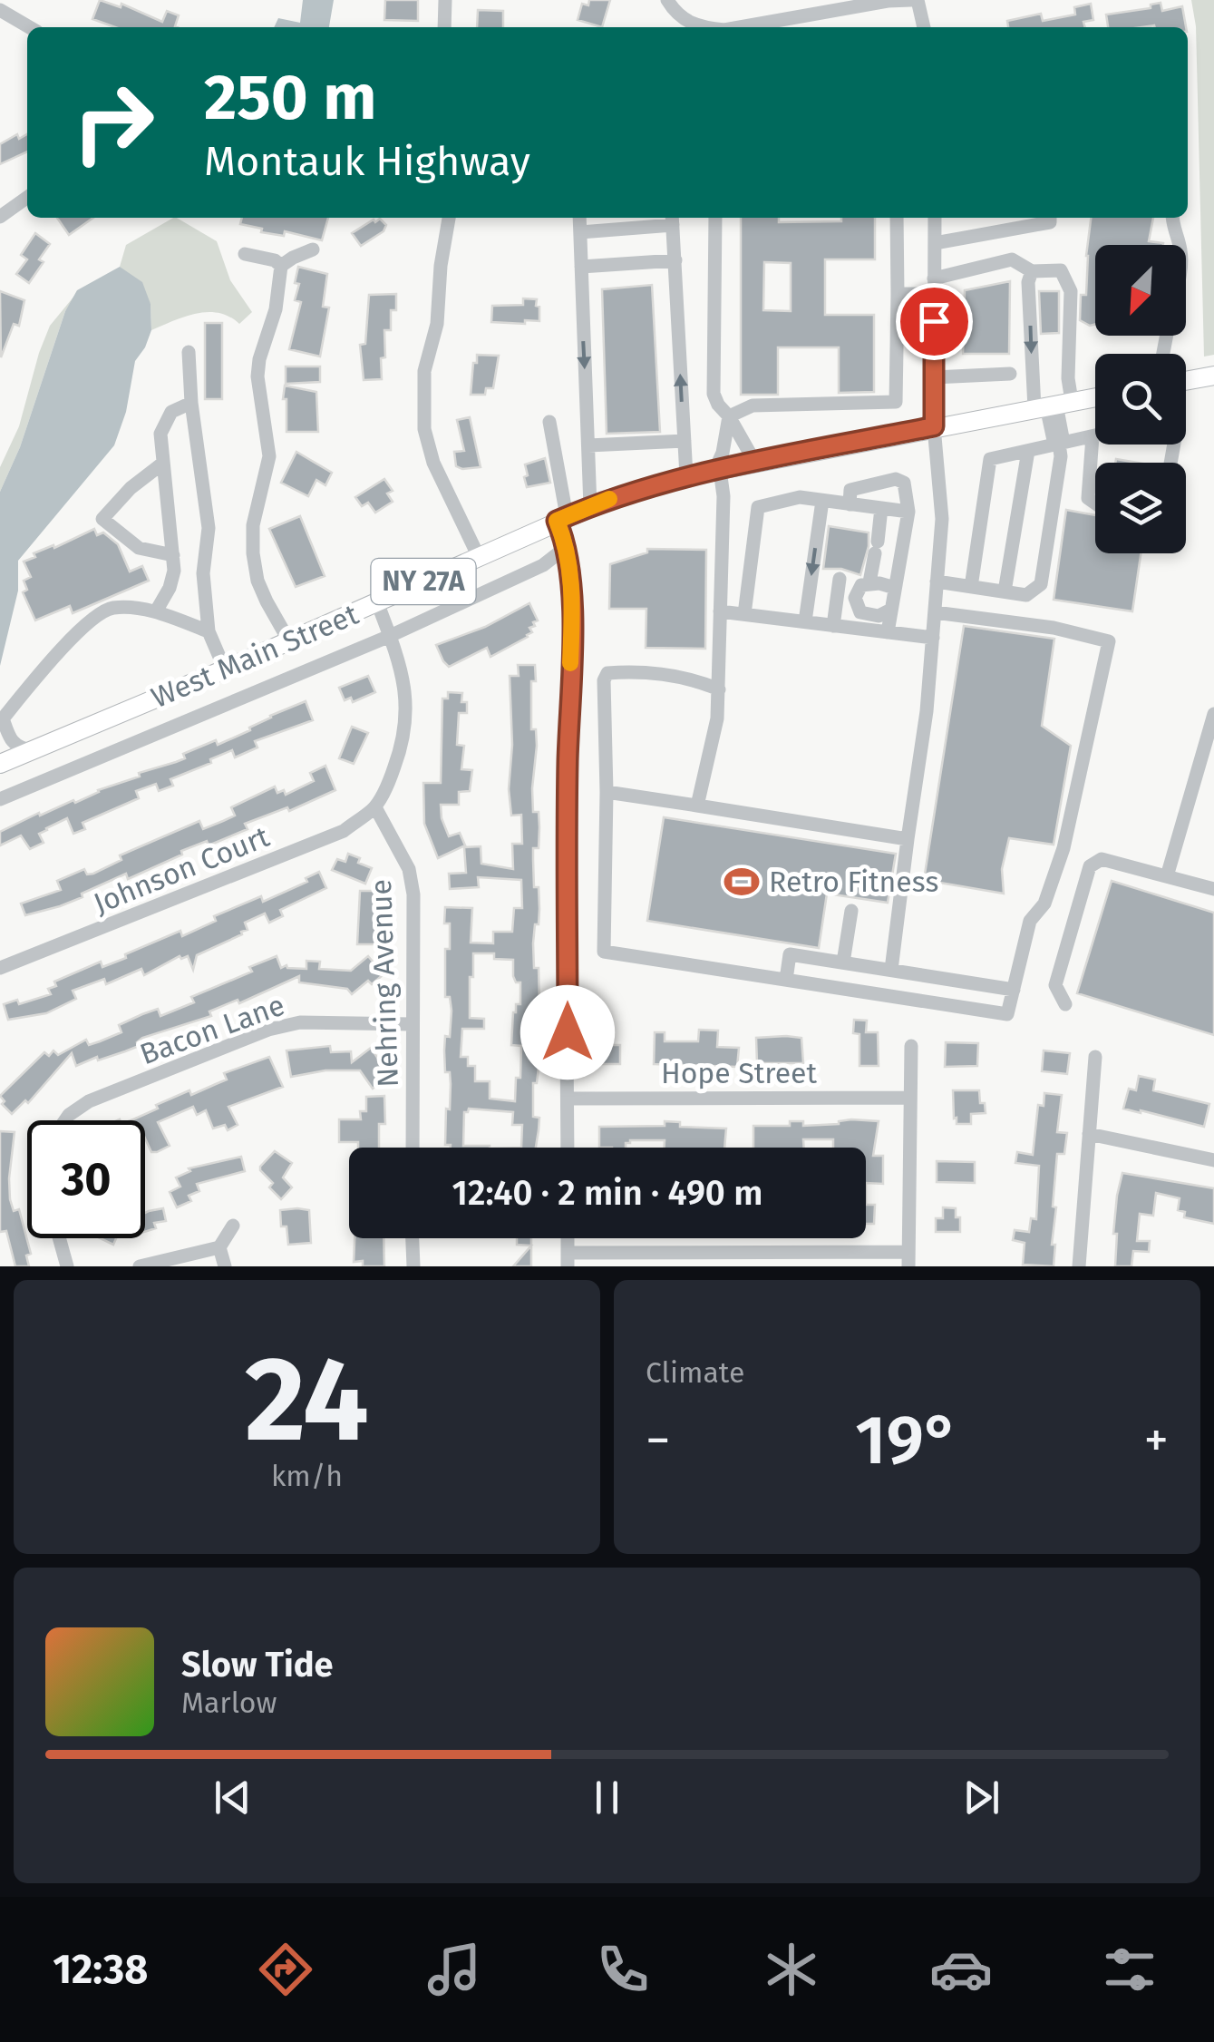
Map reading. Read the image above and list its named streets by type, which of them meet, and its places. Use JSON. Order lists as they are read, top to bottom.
{
  "streets": {
    "main road": ["NY 27A", "West Main Street"],
    "street": [
      "Johnson Court",
      "Nehring Avenue",
      "Bacon Lane",
      "Hope Street"
    ]
  },
  "crossings": [
    ["NY 27A", "West Main Street"],
    ["Johnson Court", "Nehring Avenue"],
    ["Nehring Avenue", "Bacon Lane"]
  ],
  "places": {
    "sports": ["Retro Fitness"]
  },
  "north": "bottom left",
  "page": {
    "turn": ["250 m", "Montauk Highway"],
    "limit": "30",
    "trip": "12:40 · 2 min · 490 m",
    "tile": [
      ["24", "km/h"],
      "Climate"
    ],
    "heat": ["−", "19°", "+"],
    "song": ["Slow Tide", "Marlow"],
    "tabs": "12:38"
  }
}
